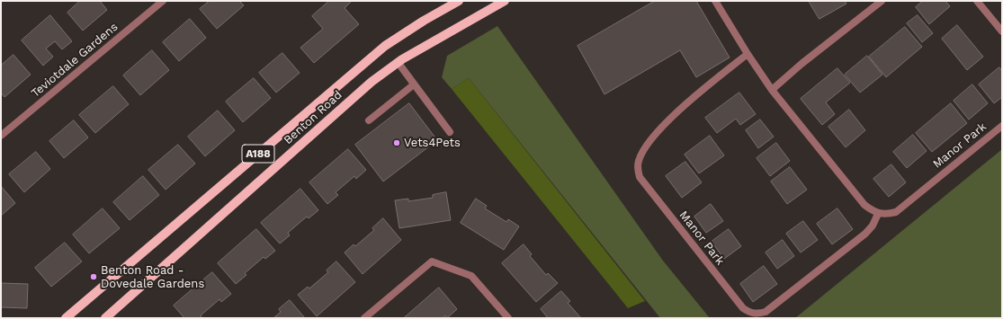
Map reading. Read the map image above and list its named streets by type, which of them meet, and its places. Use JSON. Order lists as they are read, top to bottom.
{
  "streets": {
    "main road": ["Benton Road", "A188"],
    "street": ["Teviotdale Gardens", "Manor Park"]
  },
  "places": ["Vets4Pets", "Benton Road - Dovedale Gardens"]
}
